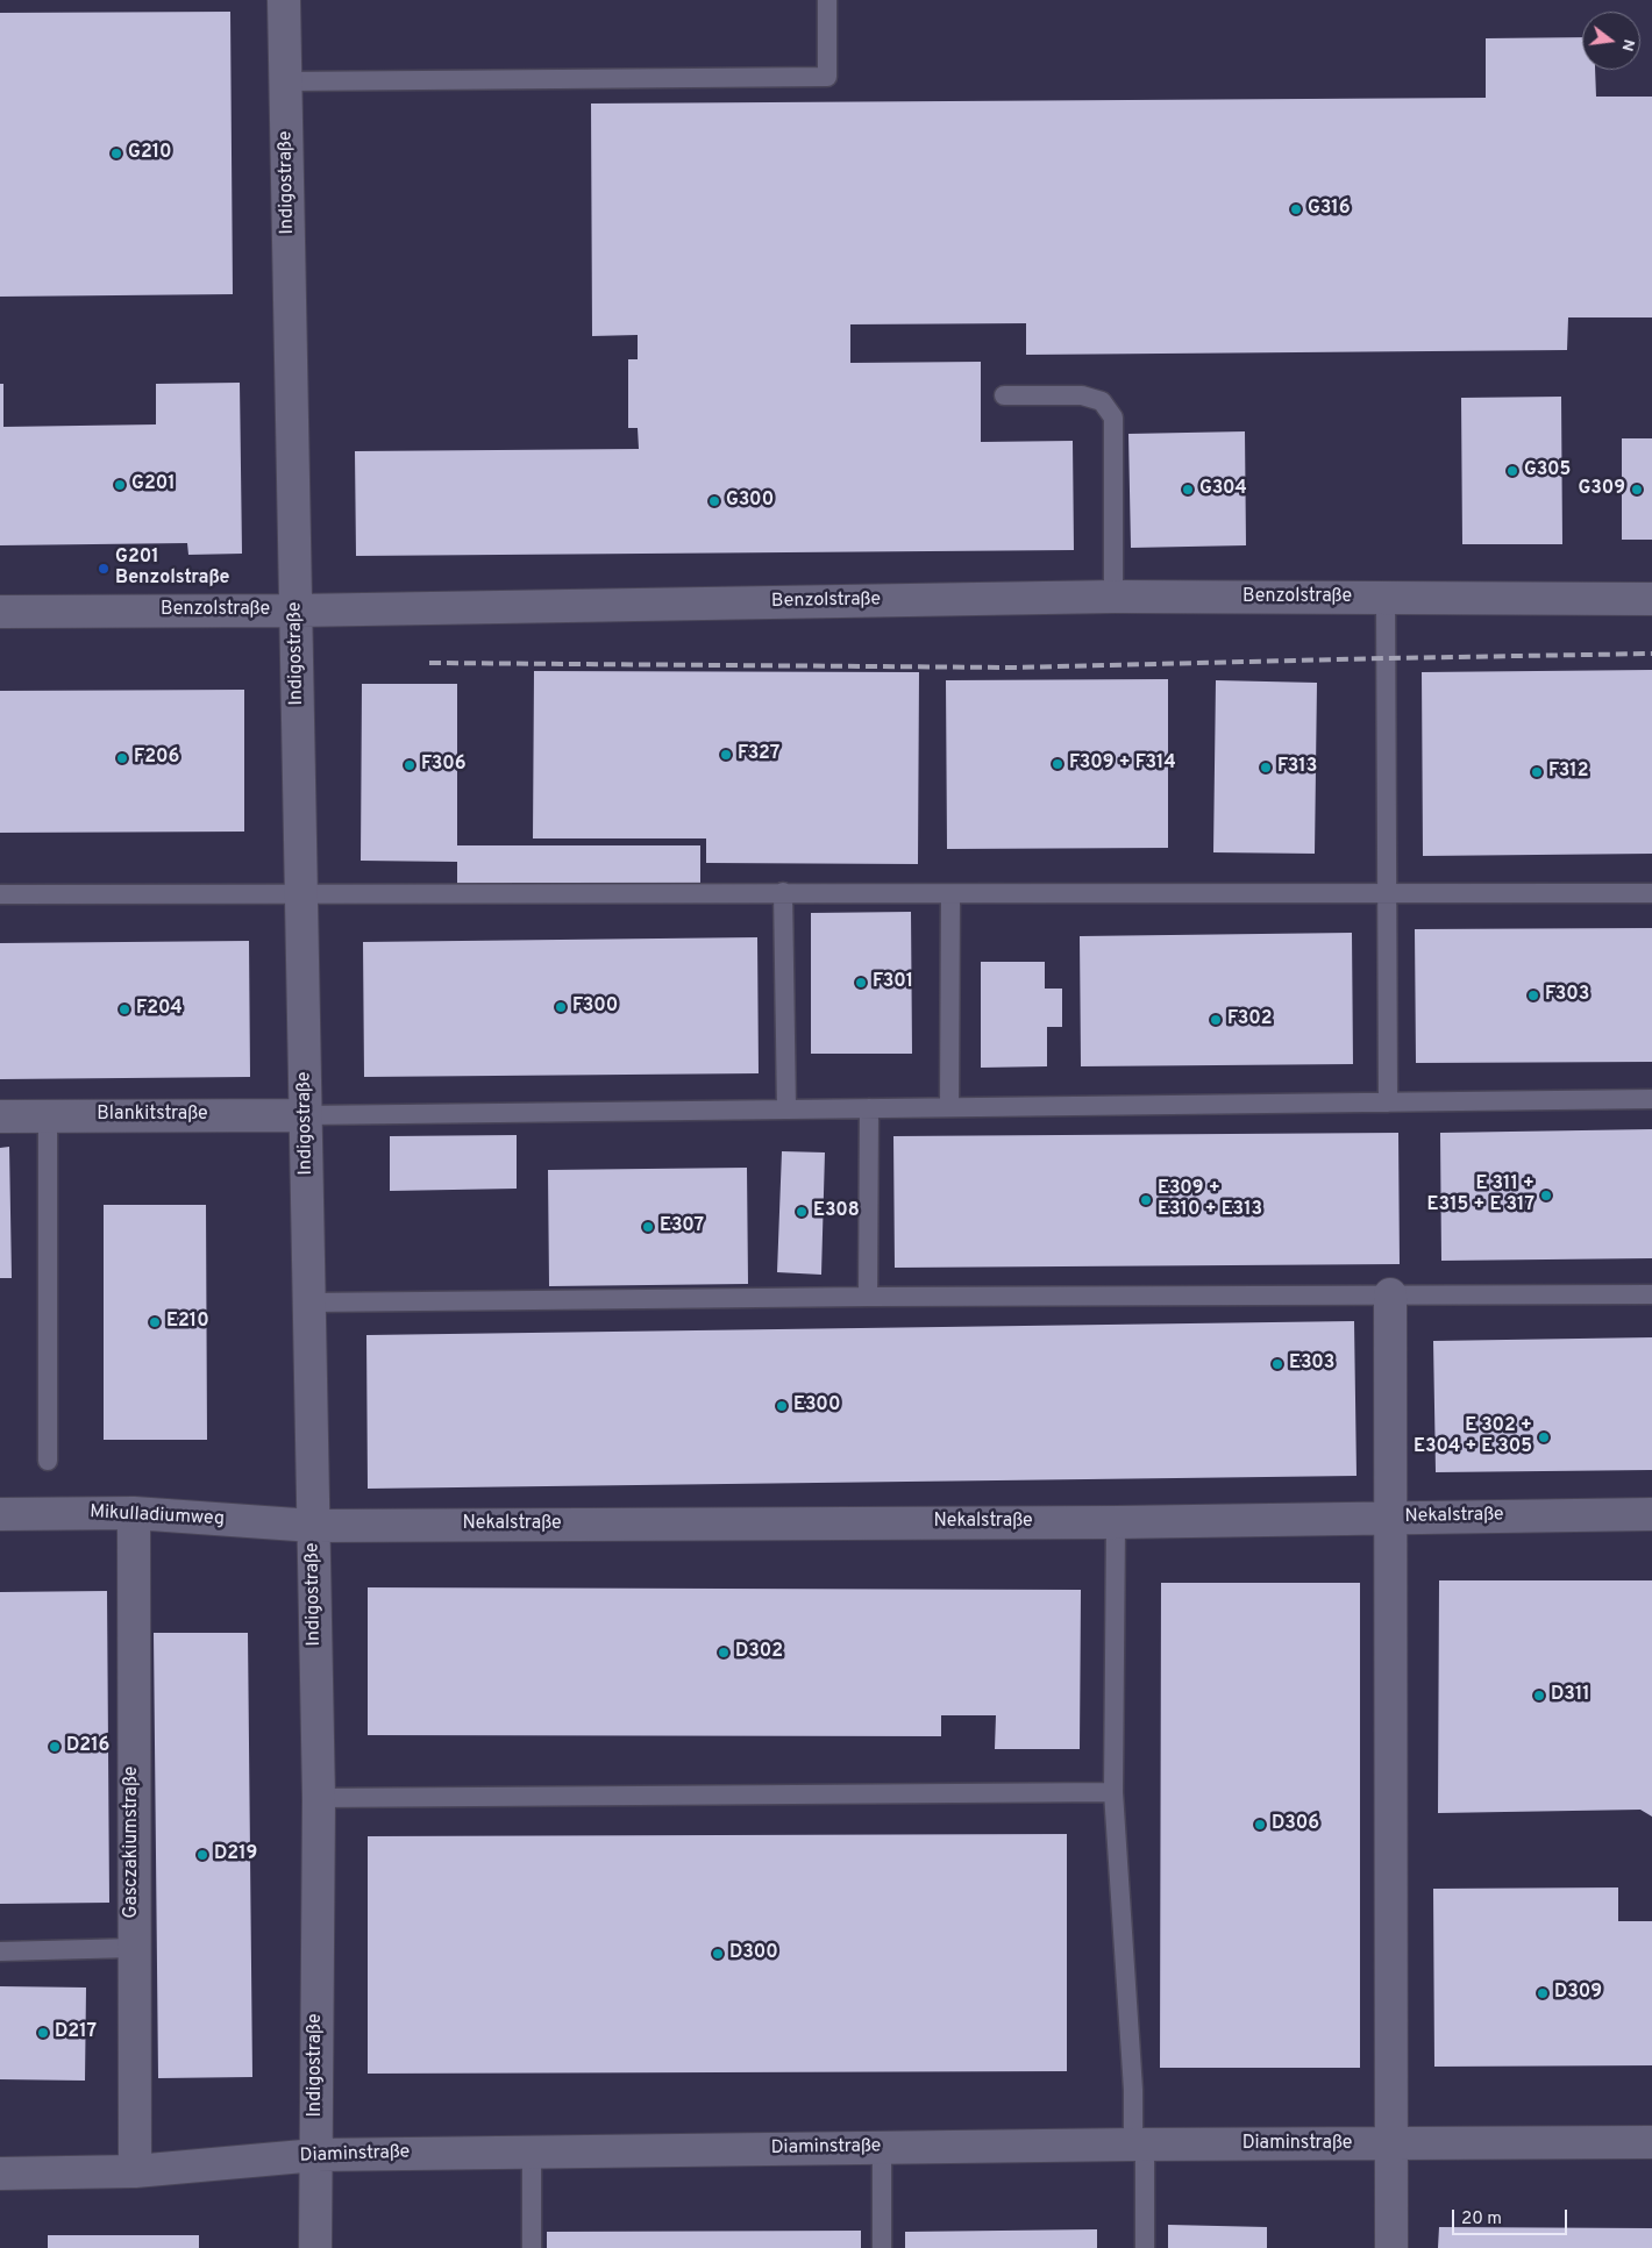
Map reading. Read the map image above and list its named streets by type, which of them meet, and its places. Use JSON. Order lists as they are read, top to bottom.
{
  "streets": {
    "street": [
      "Indigostraße",
      "Benzolstraße",
      "Blankitstraße",
      "Mikulladiumweg",
      "Nekalstraße",
      "Gasczakiumstraße",
      "Diaminstraße"
    ]
  },
  "crossings": [
    ["Indigostraße", "Benzolstraße"],
    ["Indigostraße", "Blankitstraße"],
    ["Indigostraße", "Mikulladiumweg"],
    ["Indigostraße", "Nekalstraße"],
    ["Indigostraße", "Diaminstraße"],
    ["Mikulladiumweg", "Nekalstraße"],
    ["Mikulladiumweg", "Gasczakiumstraße"],
    ["Gasczakiumstraße", "Diaminstraße"]
  ],
  "places": [
    "G210",
    "G316",
    "G305",
    "G201",
    "G304",
    "G309",
    "G300",
    "G201 Benzolstraße",
    "F327",
    "F206",
    "F309 + F314",
    "F306",
    "F313",
    "F312",
    "F301",
    "F303",
    "F300",
    "F204",
    "F302",
    "E 311 + E315 + E 317",
    "E309 + E310 + E313",
    "E308",
    "E307",
    "E210",
    "E303",
    "E300",
    "E 302 + E304 + E 305",
    "D302",
    "D311",
    "D216",
    "D306",
    "D219",
    "D300",
    "D309",
    "D217"
  ],
  "scale_bar": "20 m",
  "north": "right"
}
